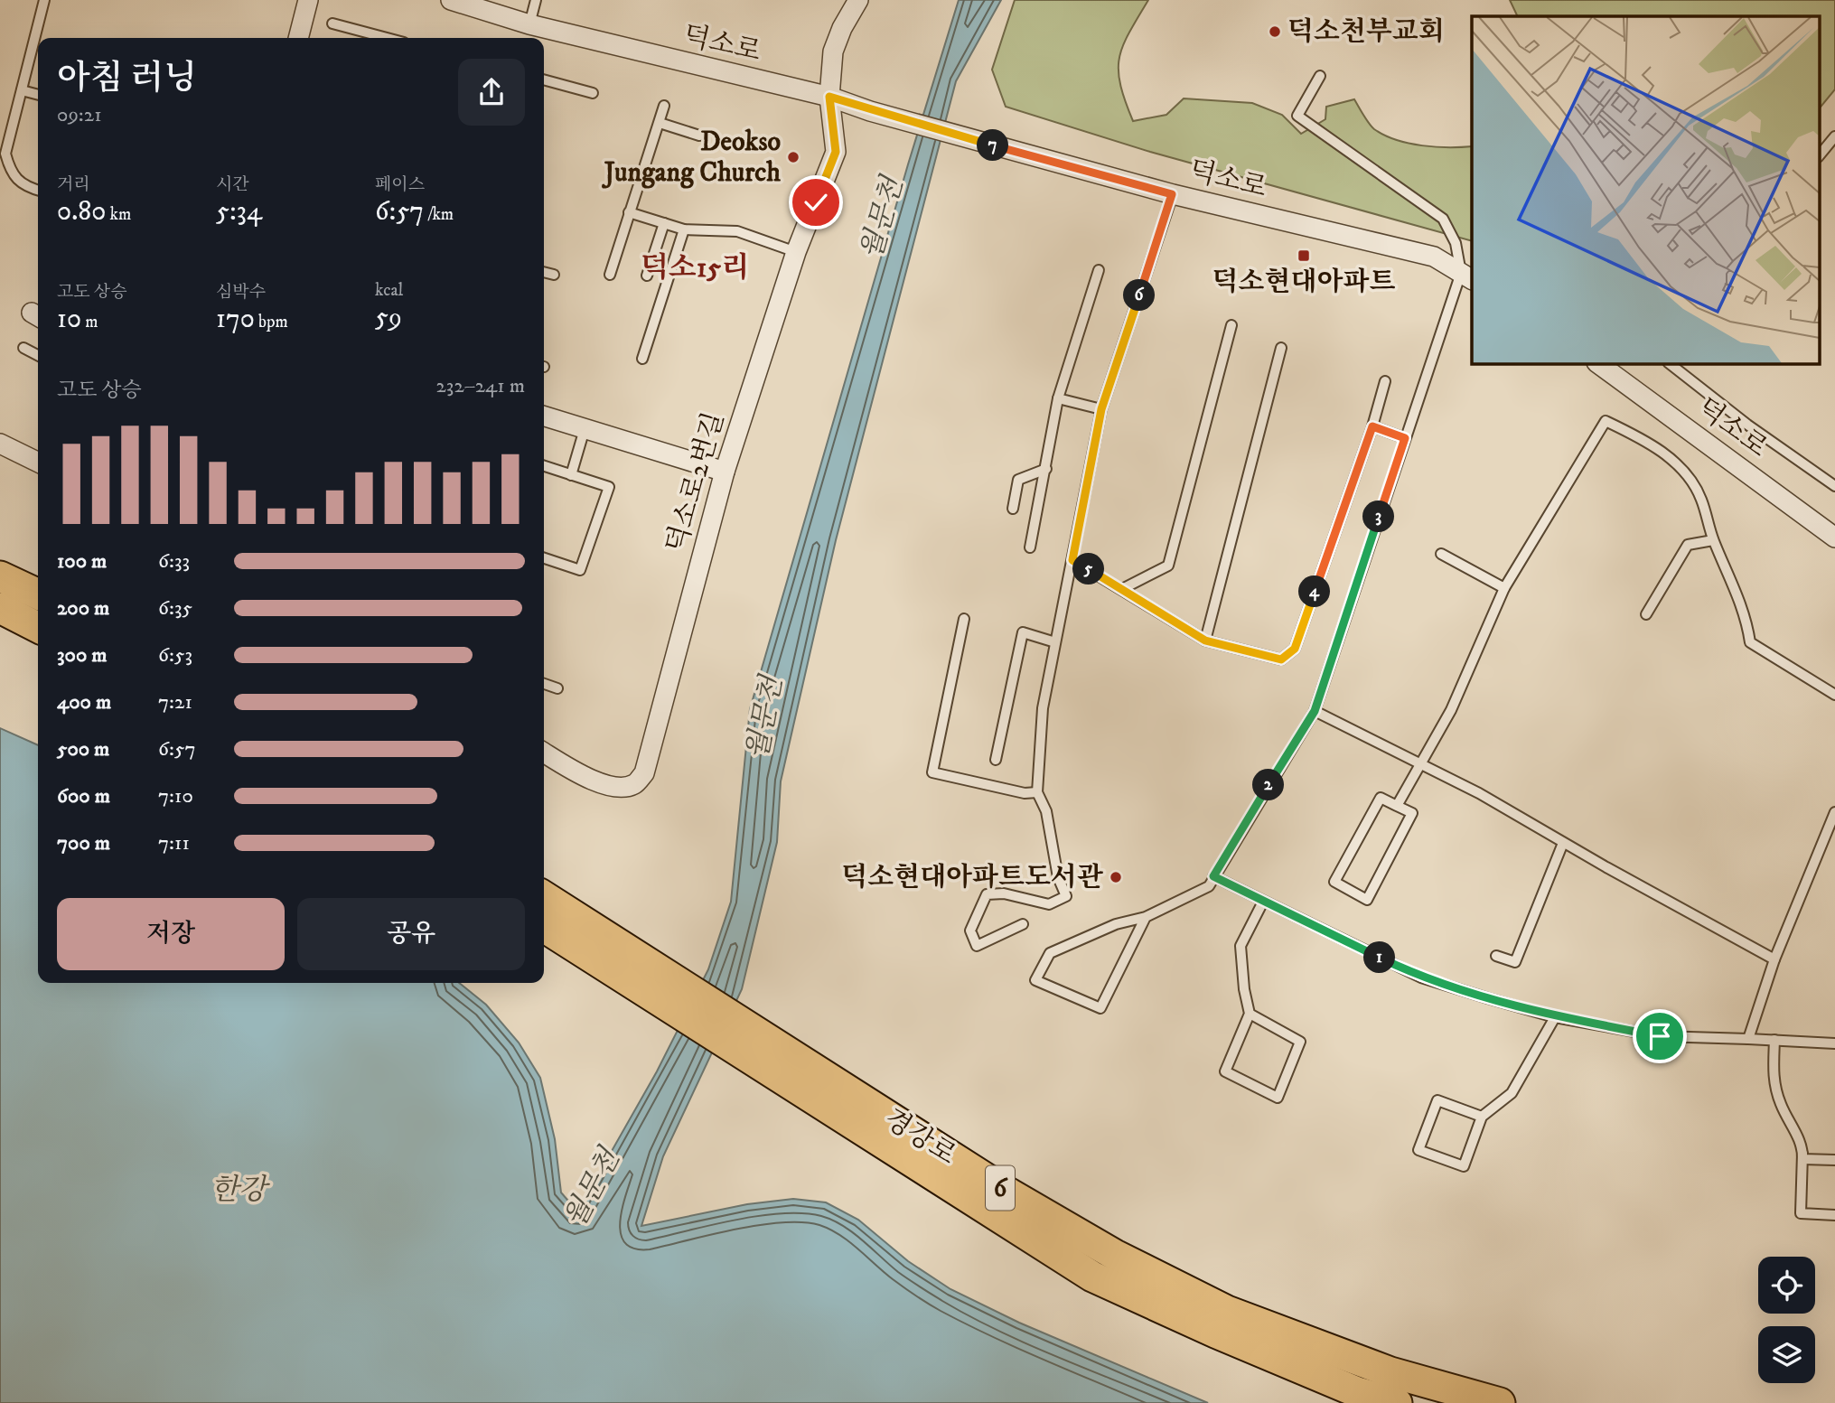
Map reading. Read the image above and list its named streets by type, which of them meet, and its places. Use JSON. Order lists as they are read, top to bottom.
{
  "streets": {
    "main road": ["경강로", "6"],
    "street": ["덕소로", "덕소로2번길"]
  },
  "crossings": [
    ["덕소로", "덕소로2번길"]
  ],
  "districts": ["덕소15리"],
  "water": ["월문천", "한강"],
  "places": {
    "other": ["덕소천부교회", "Deokso Jungang Church", "덕소현대아파트도서관"],
    "transit": ["덕소현대아파트"]
  },
  "page": {
    "heading": ["아침 러닝", "09:21"],
    "pins": [
      "7",
      "6",
      "3",
      "5",
      "4",
      "2",
      "1"
    ],
    "stats": [
      ["거리", "0.80 km"],
      ["시간", "5:34"],
      ["페이스", "6:57 /km"],
      ["고도 상승", "10 m"],
      ["심박수", "170 bpm"],
      ["kcal", "59"]
    ],
    "chart": ["고도 상승", "232–241 m"],
    "list": [
      {
        "name": "100 m",
        "note": "6:33"
      },
      {
        "name": "200 m",
        "note": "6:35"
      },
      {
        "name": "300 m",
        "note": "6:53"
      },
      {
        "name": "400 m",
        "note": "7:21"
      },
      {
        "name": "500 m",
        "note": "6:57"
      },
      {
        "name": "600 m",
        "note": "7:10"
      },
      {
        "name": "700 m",
        "note": "7:11"
      }
    ],
    "buttons": ["저장", "공유"]
  }
}
